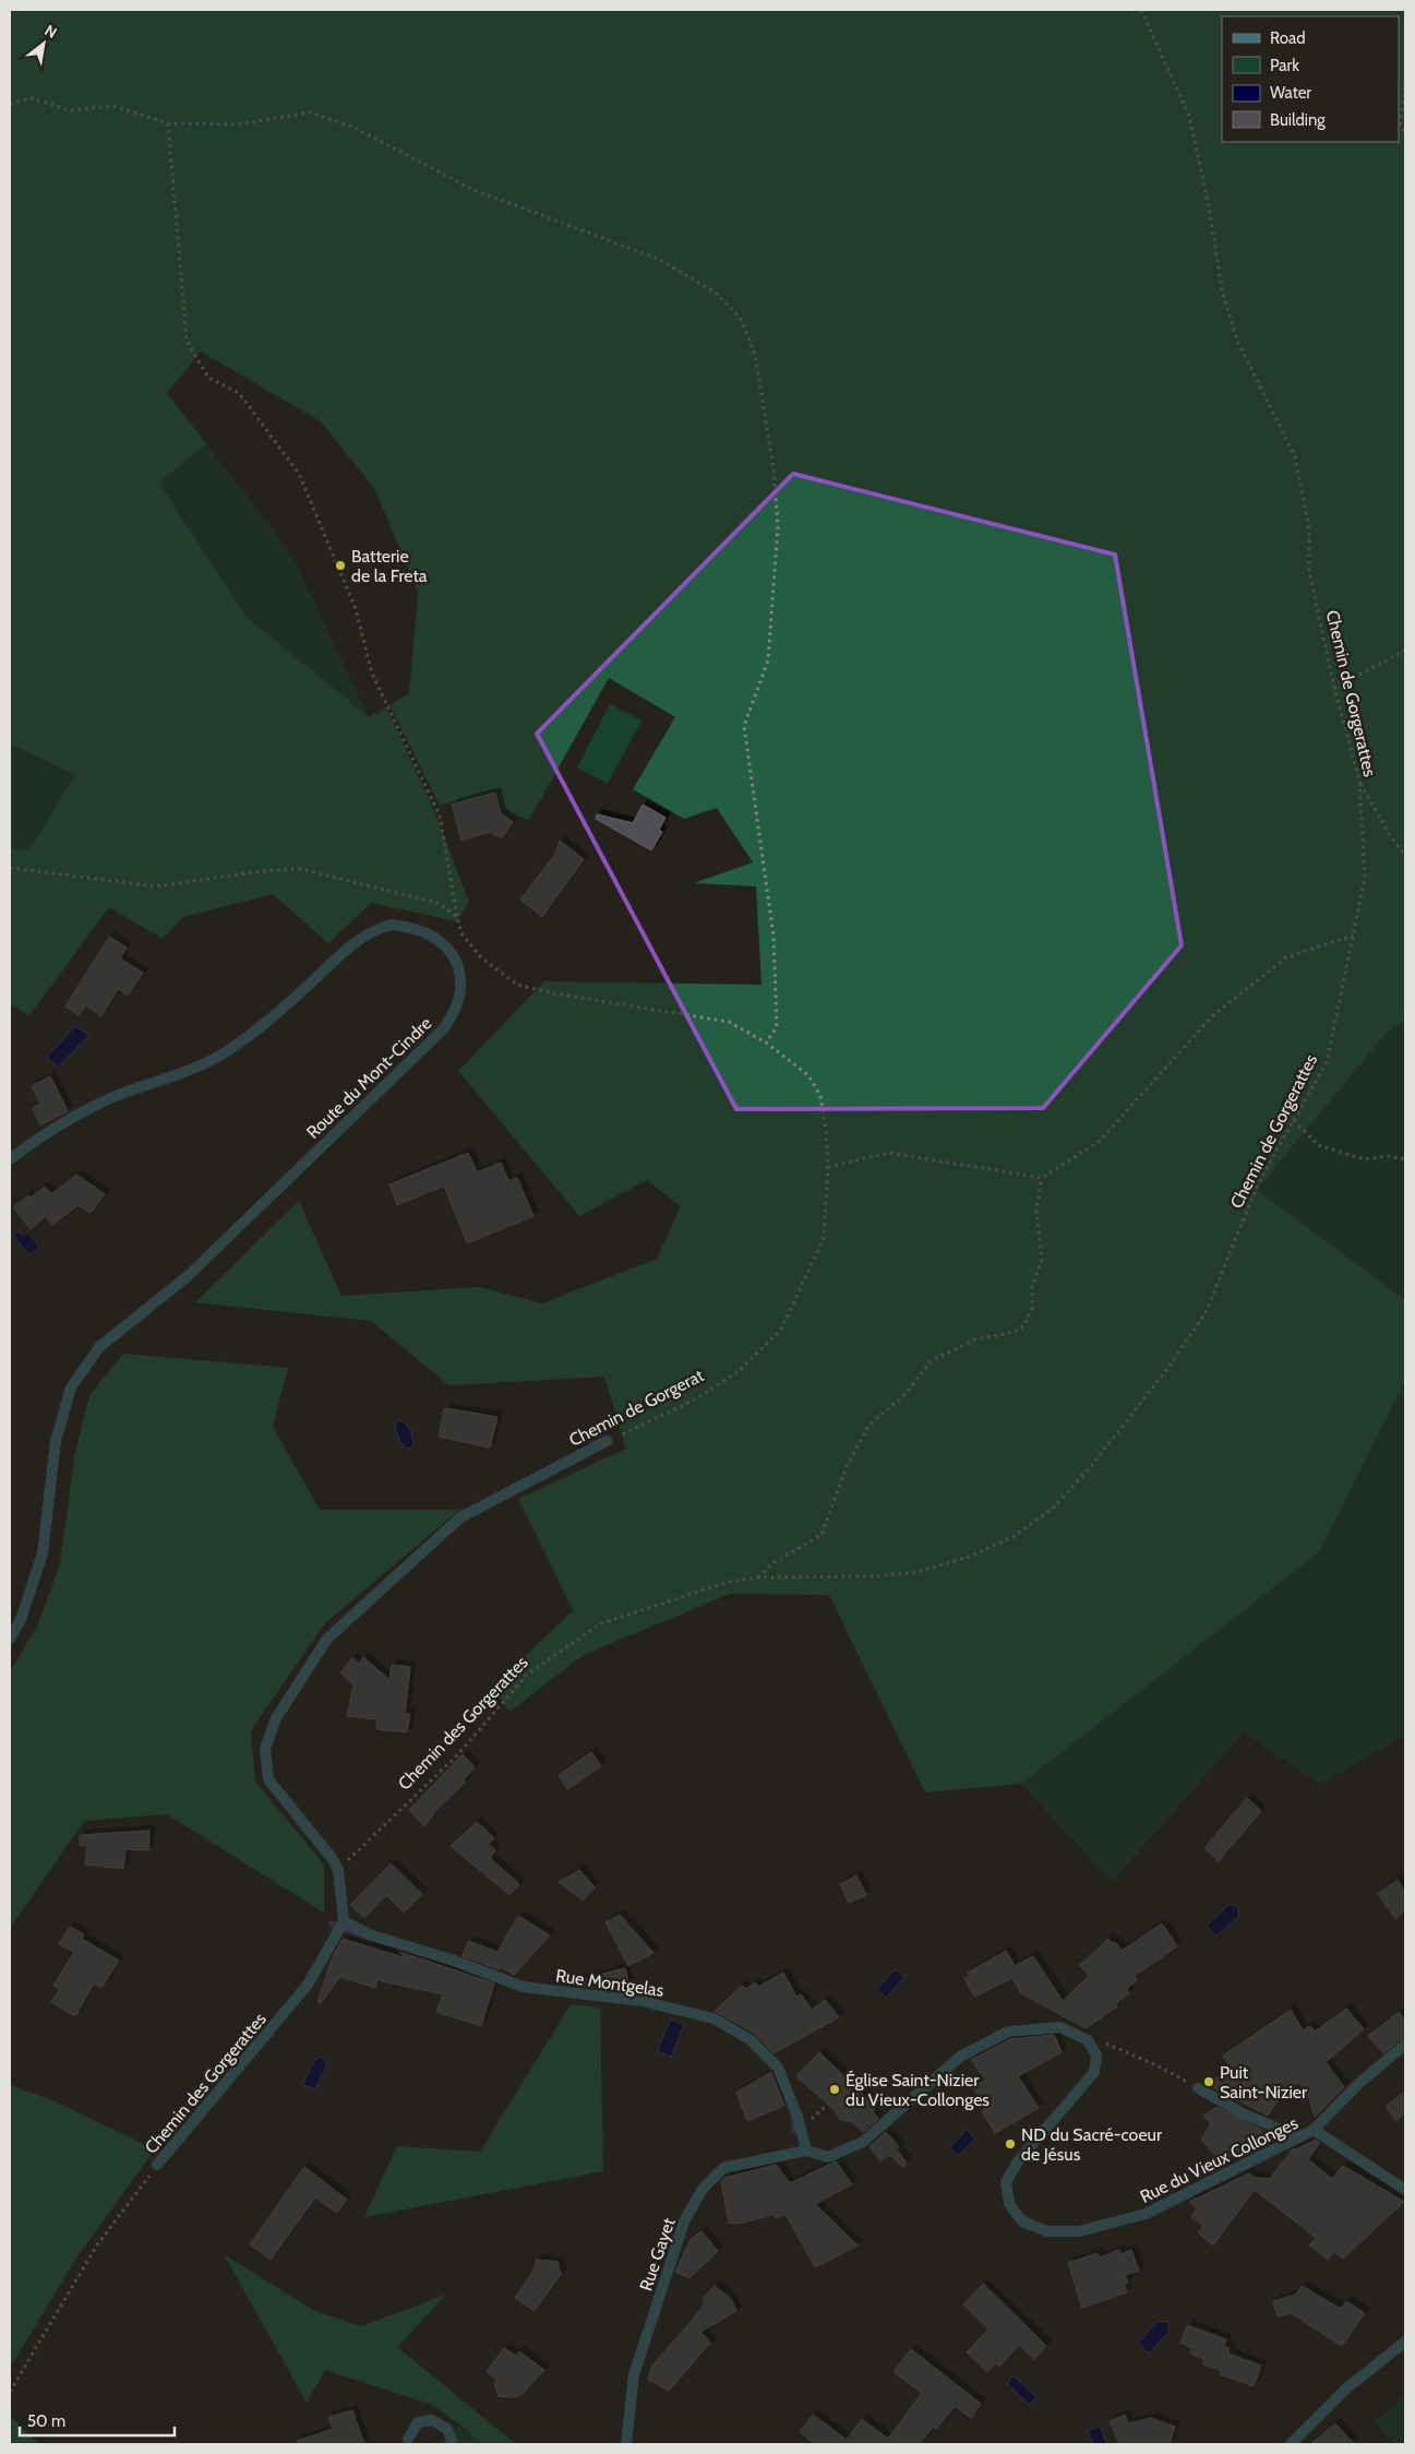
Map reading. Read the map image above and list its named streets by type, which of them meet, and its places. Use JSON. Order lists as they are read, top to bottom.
{
  "streets": {
    "street": [
      "Route du Mont-Cindre",
      "Chemin de Gorgerat",
      "Chemin des Gorgerattes",
      "Rue Montgelas",
      "Rue du Vieux Collonges",
      "Rue Gayet"
    ],
    "path": ["Chemin de Gorgerattes"]
  },
  "crossings": [
    ["Chemin de Gorgerattes", "Chemin des Gorgerattes"],
    ["Chemin de Gorgerat", "Chemin des Gorgerattes"],
    ["Chemin des Gorgerattes", "Rue Montgelas"],
    ["Rue Montgelas", "Rue Gayet"]
  ],
  "places": [
    "Batterie de la Freta",
    "Puit Saint-Nizier",
    "Église Saint-Nizier du Vieux-Collonges",
    "ND du Sacré-coeur de Jésus"
  ],
  "legend": [
    "Road",
    "Park",
    "Water",
    "Building"
  ],
  "scale_bar": "50 m",
  "north": "top right"
}
